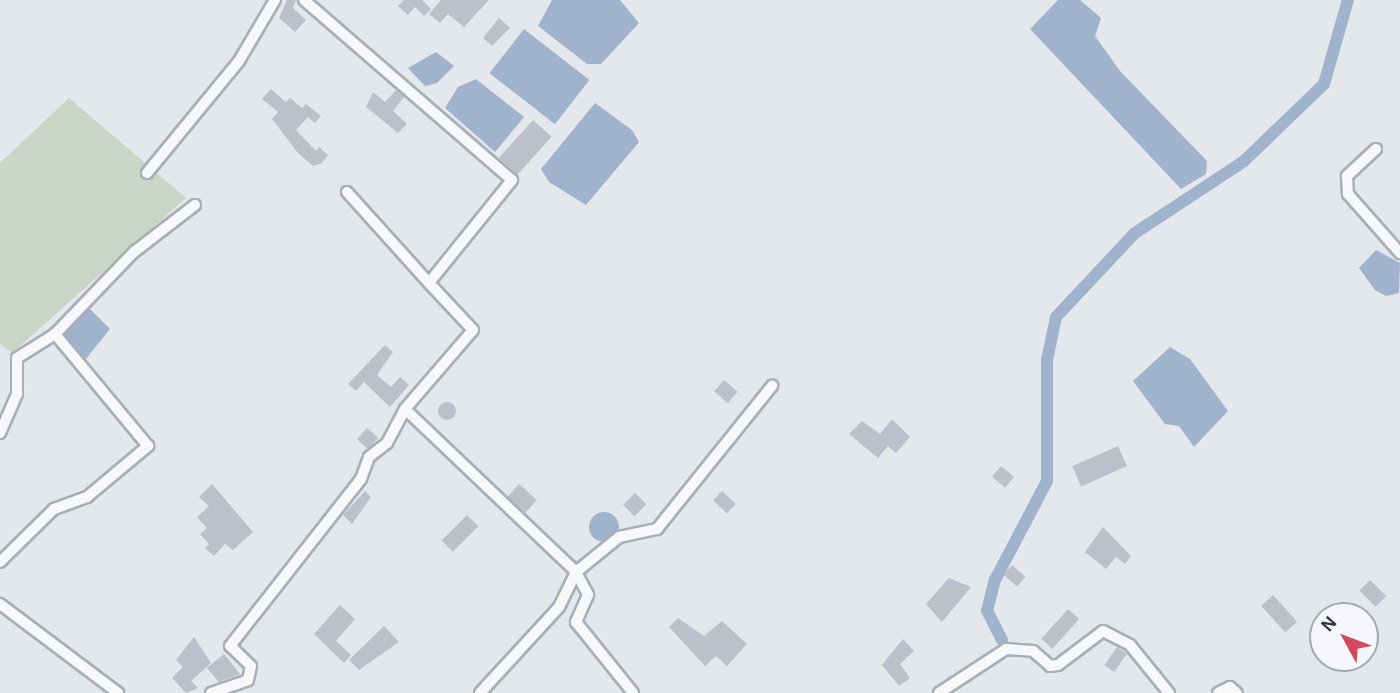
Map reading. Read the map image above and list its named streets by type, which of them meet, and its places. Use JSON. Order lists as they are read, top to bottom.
{
  "north": "top left"
}
